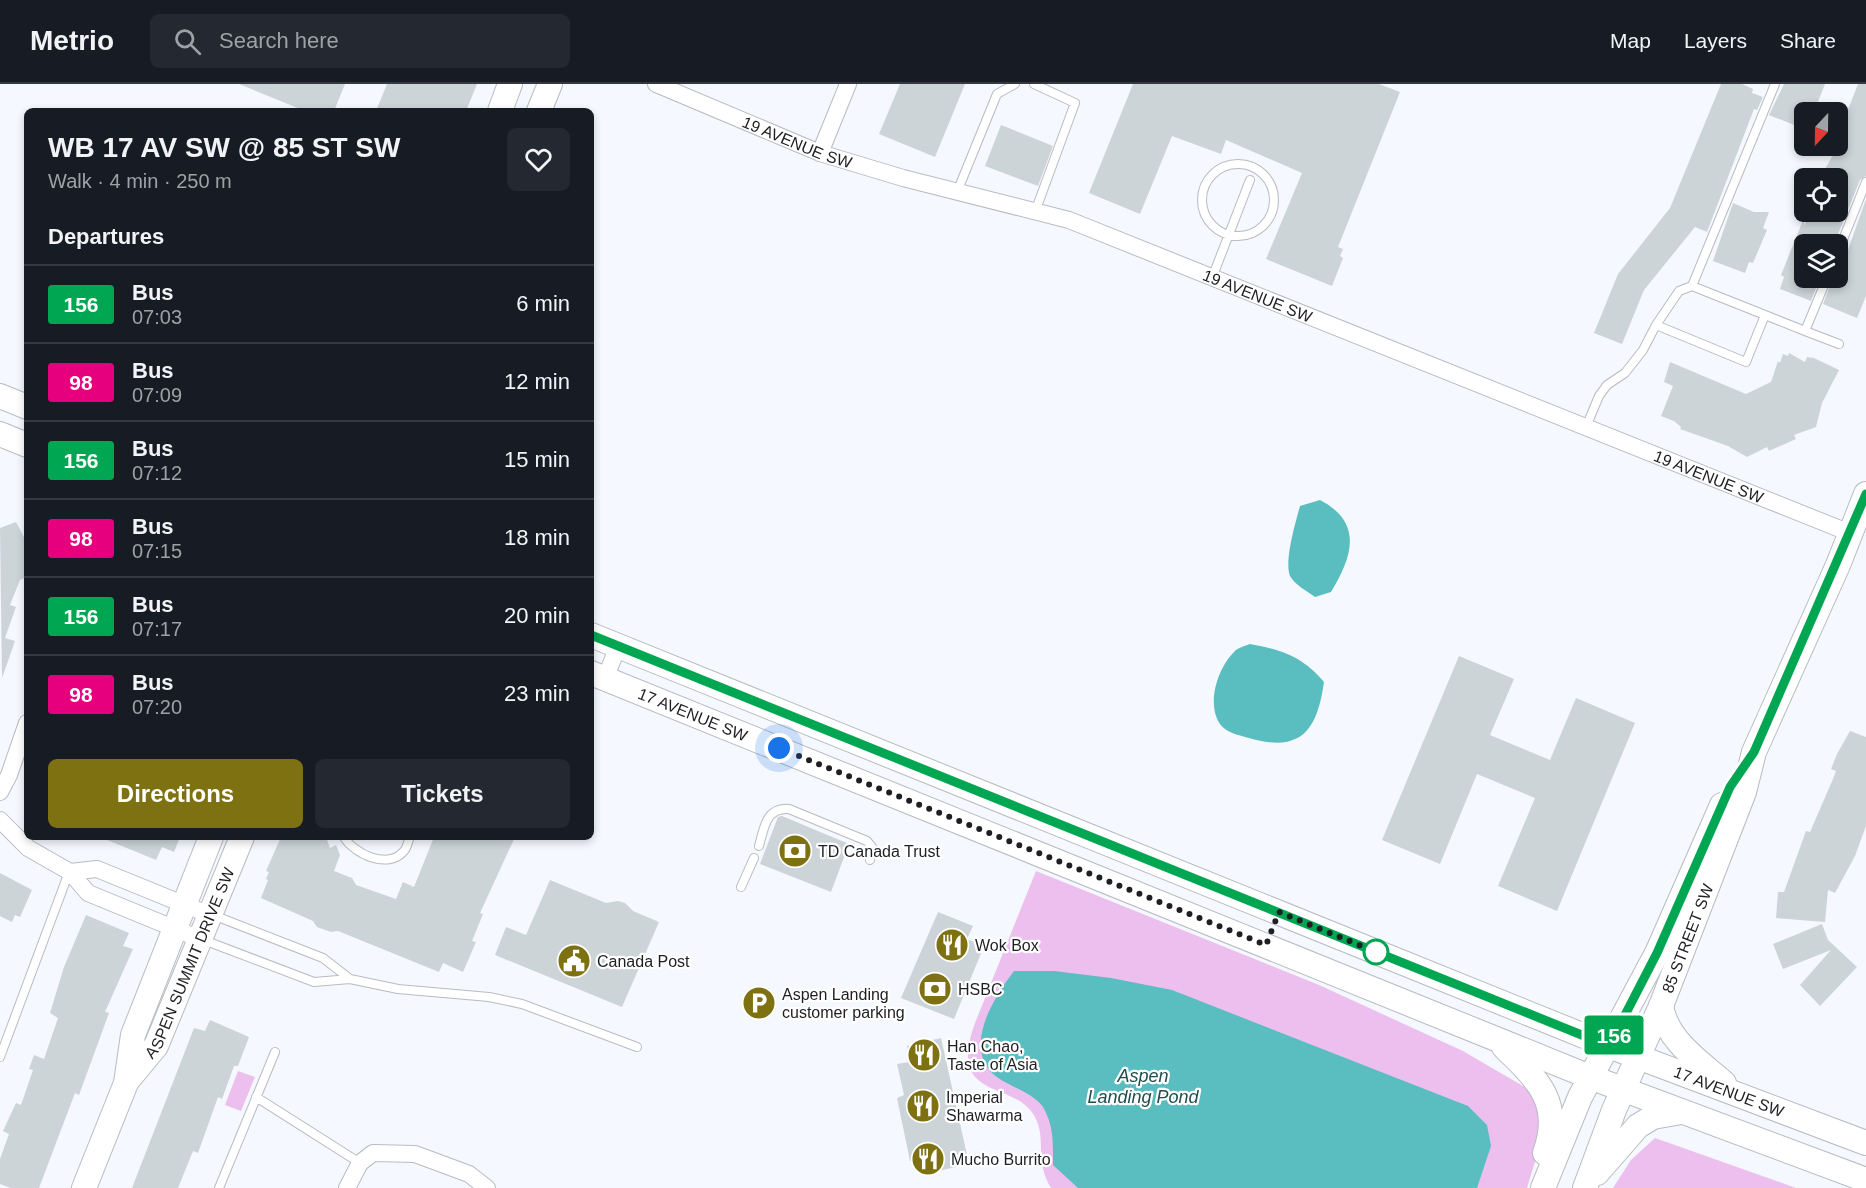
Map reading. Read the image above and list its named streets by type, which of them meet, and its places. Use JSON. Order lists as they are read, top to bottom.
{
  "streets": {
    "main road": ["17 AVENUE SW", "85 STREET SW", "ASPEN SUMMIT DRIVE SW"],
    "street": ["19 AVENUE SW"]
  },
  "crossings": [
    ["19 AVENUE SW", "85 STREET SW"],
    ["17 AVENUE SW", "85 STREET SW"]
  ],
  "water": ["Aspen Landing Pond"],
  "places": {
    "bank": ["TD Canada Trust", "HSBC"],
    "restaurant": [
      "Wok Box",
      "Han Chao, Taste of Asia",
      "Imperial Shawarma",
      "Mucho Burrito"
    ],
    "public building": ["Canada Post"],
    "parking": ["Aspen Landing customer parking"]
  },
  "lines": ["bus line 156"],
  "north": "bottom",
  "page": {
    "header": "Metrio",
    "search": "Search here",
    "nav": ["Map", "Layers", "Share"],
    "on_map": "156",
    "heading": [
      ["WB 17 AV SW @ 85 ST SW", "Walk · 4 min · 250 m"],
      "Departures"
    ],
    "list": [
      {
        "mark": "156",
        "name": "Bus",
        "note": "07:03",
        "value": "6 min"
      },
      {
        "mark": "98",
        "name": "Bus",
        "note": "07:09",
        "value": "12 min"
      },
      {
        "mark": "156",
        "name": "Bus",
        "note": "07:12",
        "value": "15 min"
      },
      {
        "mark": "98",
        "name": "Bus",
        "note": "07:15",
        "value": "18 min"
      },
      {
        "mark": "156",
        "name": "Bus",
        "note": "07:17",
        "value": "20 min"
      },
      {
        "mark": "98",
        "name": "Bus",
        "note": "07:20",
        "value": "23 min"
      }
    ],
    "buttons": ["Directions", "Tickets"]
  }
}
